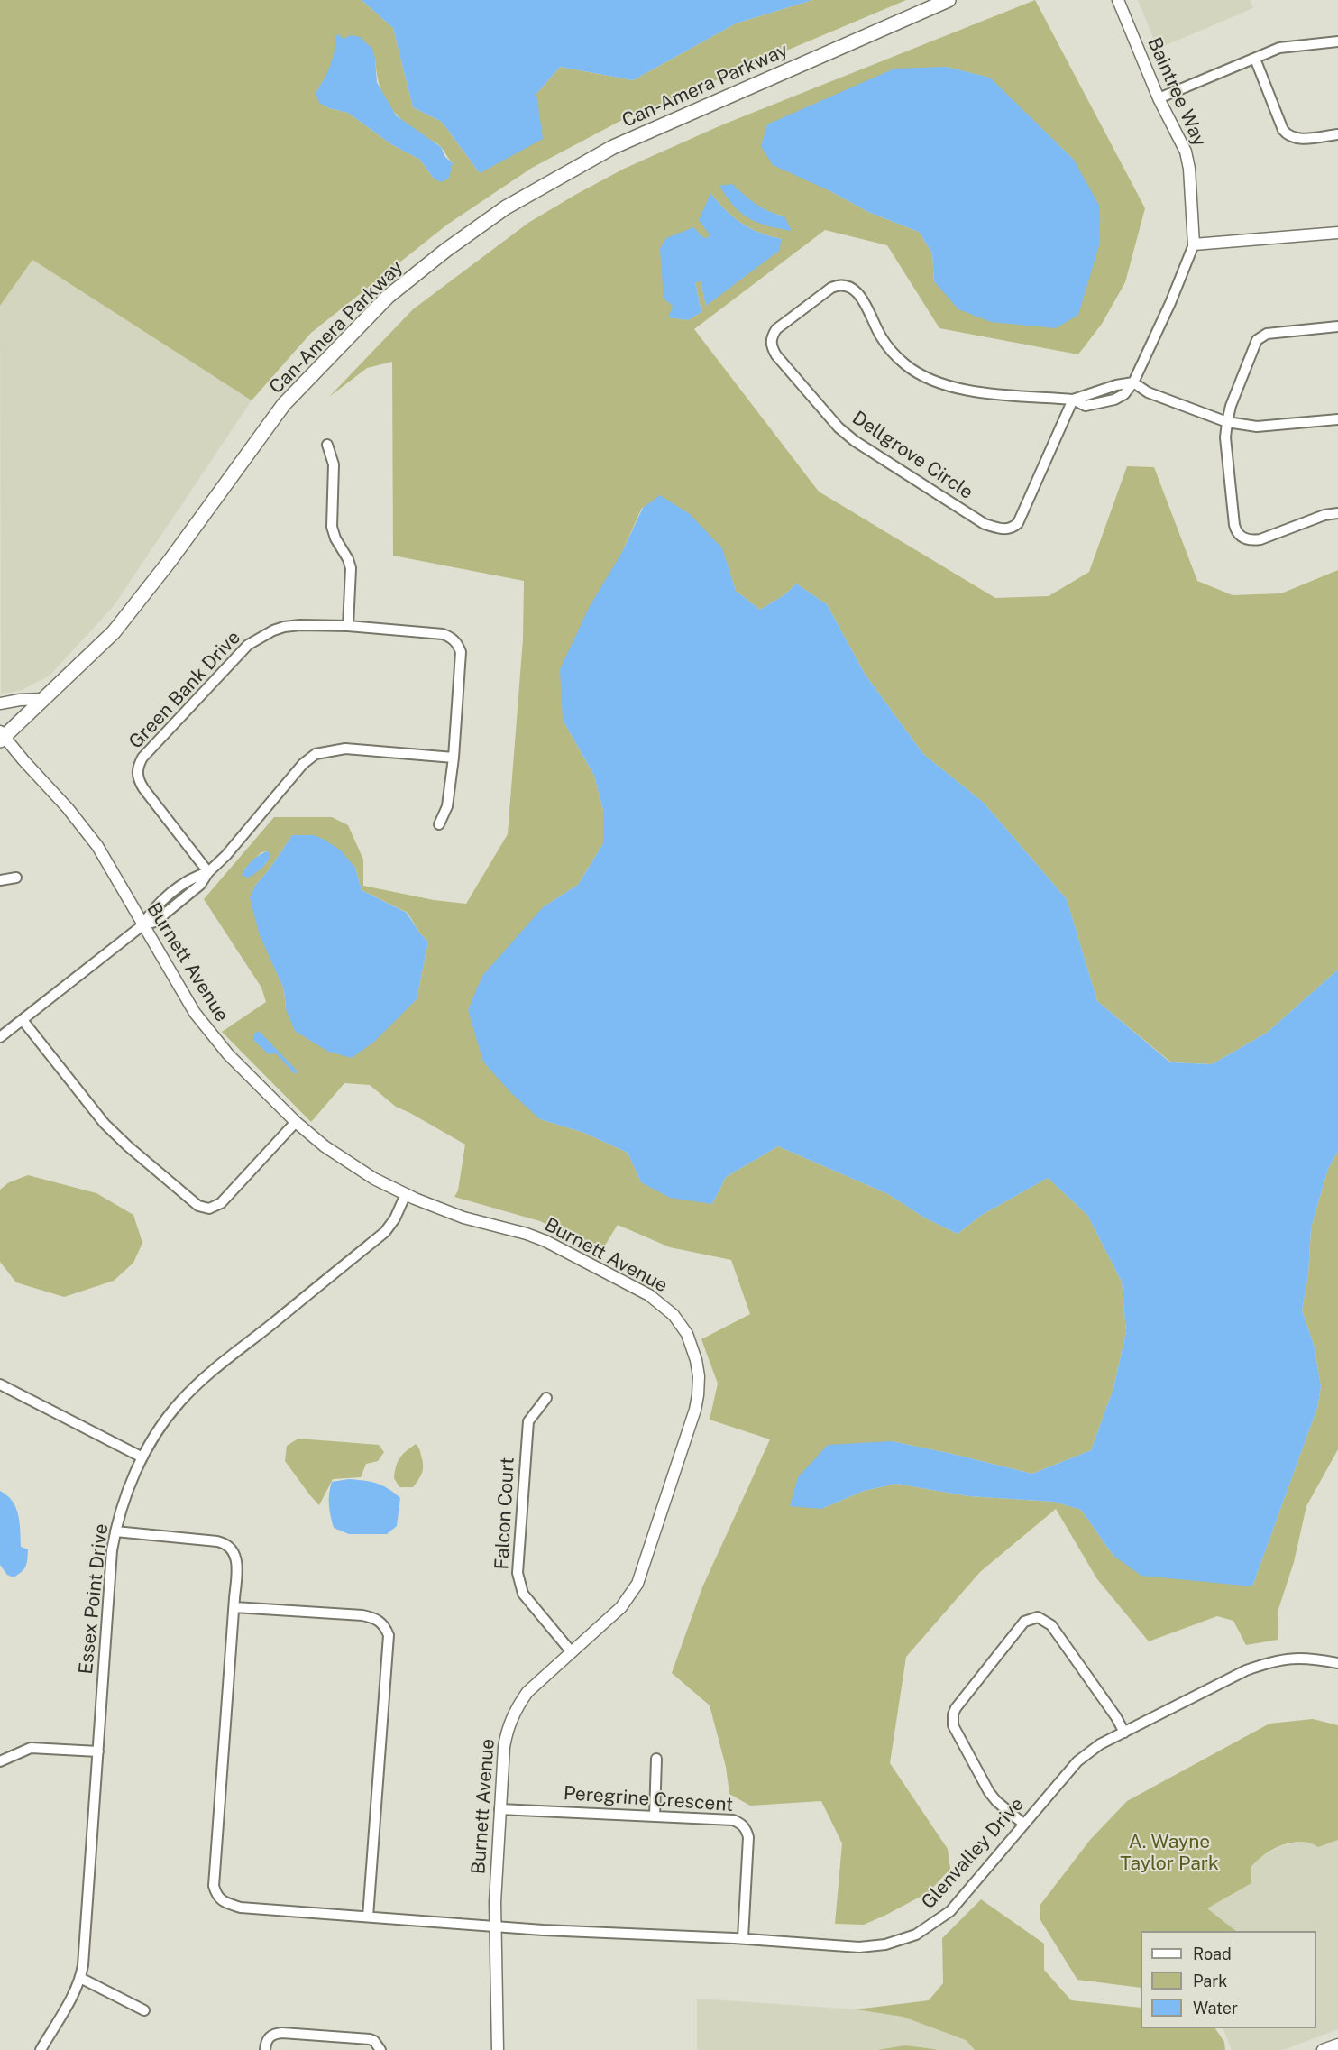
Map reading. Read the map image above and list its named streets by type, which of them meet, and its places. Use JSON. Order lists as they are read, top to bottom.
{
  "streets": {
    "main road": ["Can-Amera Parkway"],
    "street": [
      "Baintree Way",
      "Dellgrove Circle",
      "Green Bank Drive",
      "Burnett Avenue",
      "Falcon Court",
      "Essex Point Drive",
      "Peregrine Crescent",
      "Glenvalley Drive"
    ]
  },
  "crossings": [
    ["Can-Amera Parkway", "Burnett Avenue"],
    ["Baintree Way", "Dellgrove Circle"],
    ["Burnett Avenue", "Falcon Court"],
    ["Burnett Avenue", "Essex Point Drive"],
    ["Burnett Avenue", "Peregrine Crescent"],
    ["Burnett Avenue", "Glenvalley Drive"],
    ["Peregrine Crescent", "Glenvalley Drive"]
  ],
  "parks": ["A. Wayne Taylor Park"],
  "legend": ["Road", "Park", "Water"]
}
